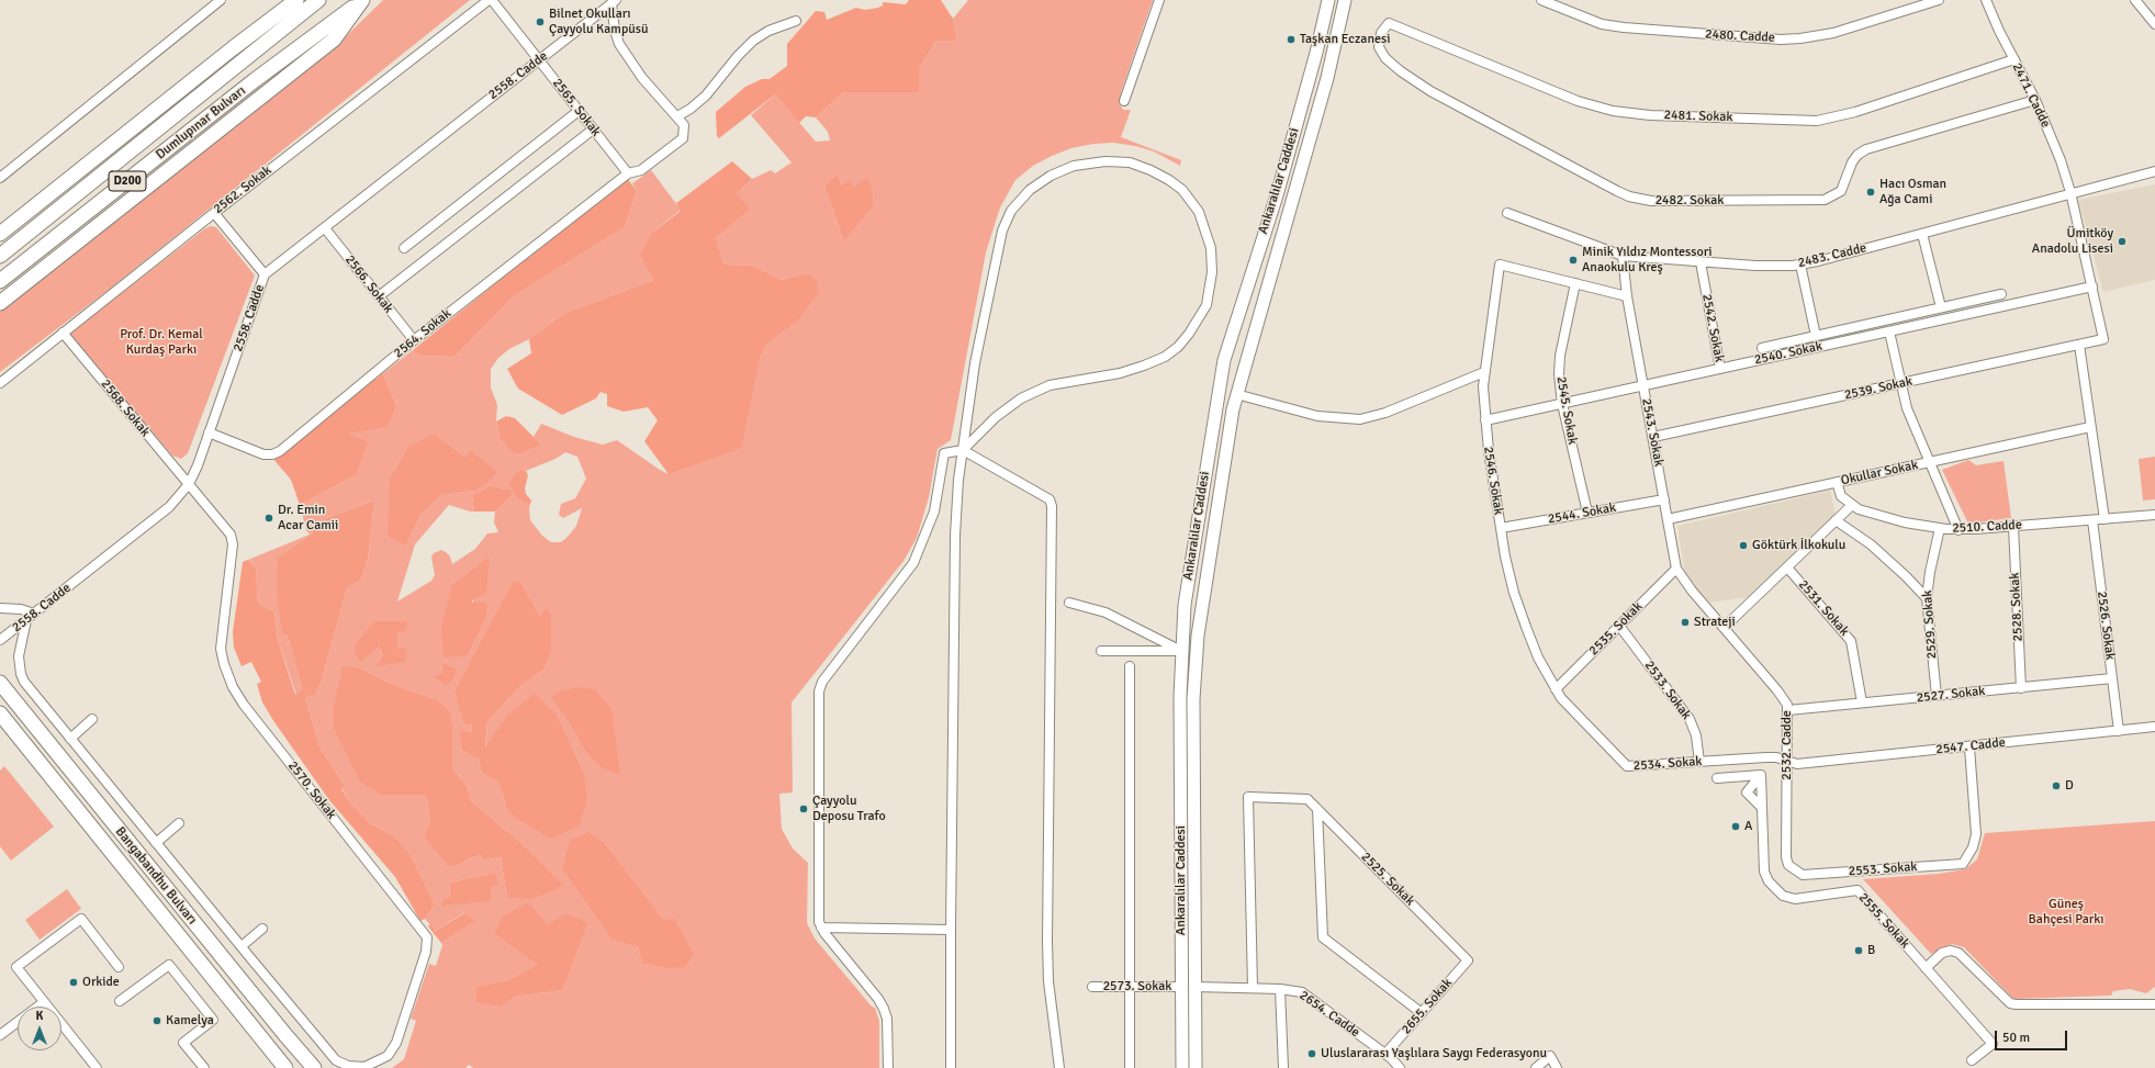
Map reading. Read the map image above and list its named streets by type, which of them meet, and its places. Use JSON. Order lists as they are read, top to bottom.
{
  "streets": {
    "main road": [
      "Dumlupınar Bulvarı",
      "D200",
      "Ankaralılar Caddesi",
      "Bangabandhu Bulvarı"
    ],
    "street": [
      "2480. Cadde",
      "2558. Cadde",
      "2471. Cadde",
      "2565. Sokak",
      "2481. Sokak",
      "2562. Sokak",
      "2482. Sokak",
      "2483. Cadde",
      "2566. Sokak",
      "2542. Sokak",
      "2564. Sokak",
      "2540. Sokak",
      "2539. Sokak",
      "2568. Sokak",
      "2545. Sokak",
      "2543. Sokak",
      "Okullar Sokak",
      "2546. Sokak",
      "2544. Sokak",
      "2510. Cadde",
      "2528. Sokak",
      "2531. Sokak",
      "2529. Sokak",
      "2526. Sokak",
      "2535. Sokak",
      "2533. Sokak",
      "2527. Sokak",
      "2532. Cadde",
      "2547. Cadde",
      "2534. Sokak",
      "2570. Sokak",
      "2553. Sokak",
      "2525. Sokak",
      "2555. Sokak",
      "2573. Sokak",
      "2655. Sokak",
      "2654. Cadde"
    ]
  },
  "crossings": [
    ["2558. Cadde", "2565. Sokak"],
    ["2558. Cadde", "2566. Sokak"],
    ["2558. Cadde", "2564. Sokak"],
    ["2558. Cadde", "2568. Sokak"],
    ["2558. Cadde", "2570. Sokak"],
    ["2471. Cadde", "2481. Sokak"],
    ["2471. Cadde", "2482. Sokak"],
    ["2471. Cadde", "2483. Cadde"],
    ["2565. Sokak", "2564. Sokak"],
    ["2481. Sokak", "2482. Sokak"],
    ["Ankaralılar Caddesi", "2573. Sokak"],
    ["Ankaralılar Caddesi", "2654. Cadde"],
    ["2562. Sokak", "2568. Sokak"],
    ["2483. Cadde", "2542. Sokak"],
    ["2483. Cadde", "2543. Sokak"],
    ["2566. Sokak", "2564. Sokak"],
    ["2542. Sokak", "2540. Sokak"],
    ["2540. Sokak", "2539. Sokak"],
    ["2540. Sokak", "2545. Sokak"],
    ["2540. Sokak", "2543. Sokak"],
    ["2540. Sokak", "2546. Sokak"],
    ["2539. Sokak", "2543. Sokak"],
    ["2568. Sokak", "2570. Sokak"],
    ["2545. Sokak", "2546. Sokak"],
    ["2545. Sokak", "2544. Sokak"],
    ["2543. Sokak", "Okullar Sokak"],
    ["2543. Sokak", "2544. Sokak"],
    ["2543. Sokak", "2535. Sokak"],
    ["2543. Sokak", "2532. Cadde"],
    ["2546. Sokak", "2544. Sokak"],
    ["2546. Sokak", "2535. Sokak"],
    ["2546. Sokak", "2534. Sokak"],
    ["2510. Cadde", "2528. Sokak"],
    ["2510. Cadde", "2529. Sokak"],
    ["2510. Cadde", "2526. Sokak"],
    ["2528. Sokak", "2527. Sokak"],
    ["2531. Sokak", "2527. Sokak"],
    ["2529. Sokak", "2527. Sokak"],
    ["2526. Sokak", "2527. Sokak"],
    ["2526. Sokak", "2547. Cadde"],
    ["2535. Sokak", "2533. Sokak"],
    ["2535. Sokak", "2532. Cadde"],
    ["2535. Sokak", "2534. Sokak"],
    ["2533. Sokak", "2534. Sokak"],
    ["2527. Sokak", "2532. Cadde"],
    ["2532. Cadde", "2547. Cadde"],
    ["2532. Cadde", "2534. Sokak"],
    ["2532. Cadde", "2553. Sokak"],
    ["2547. Cadde", "2534. Sokak"],
    ["2547. Cadde", "2553. Sokak"],
    ["2525. Sokak", "2655. Sokak"],
    ["2525. Sokak", "2654. Cadde"],
    ["2655. Sokak", "2654. Cadde"]
  ],
  "parks": ["Prof. Dr. Kemal Kurdaş Parkı", "Güneş Bahçesi Parkı"],
  "places": [
    "Bilnet Okulları Çayyolu Kampüsü",
    "Taşkan Eczanesi",
    "Hacı Osman Ağa Cami",
    "Ümitköy Anadolu Lisesi",
    "Minik Yıldız Montessori Anaokulu Kreş",
    "Dr. Emin Acar Camii",
    "Göktürk İlkokulu",
    "Strateji",
    "D",
    "Çayyolu Deposu Trafo",
    "A",
    "B",
    "Orkide",
    "Kamelya",
    "Uluslararası Yaşlılara Saygı Federasyonu"
  ],
  "scale_bar": "50 m",
  "north": "top"
}
